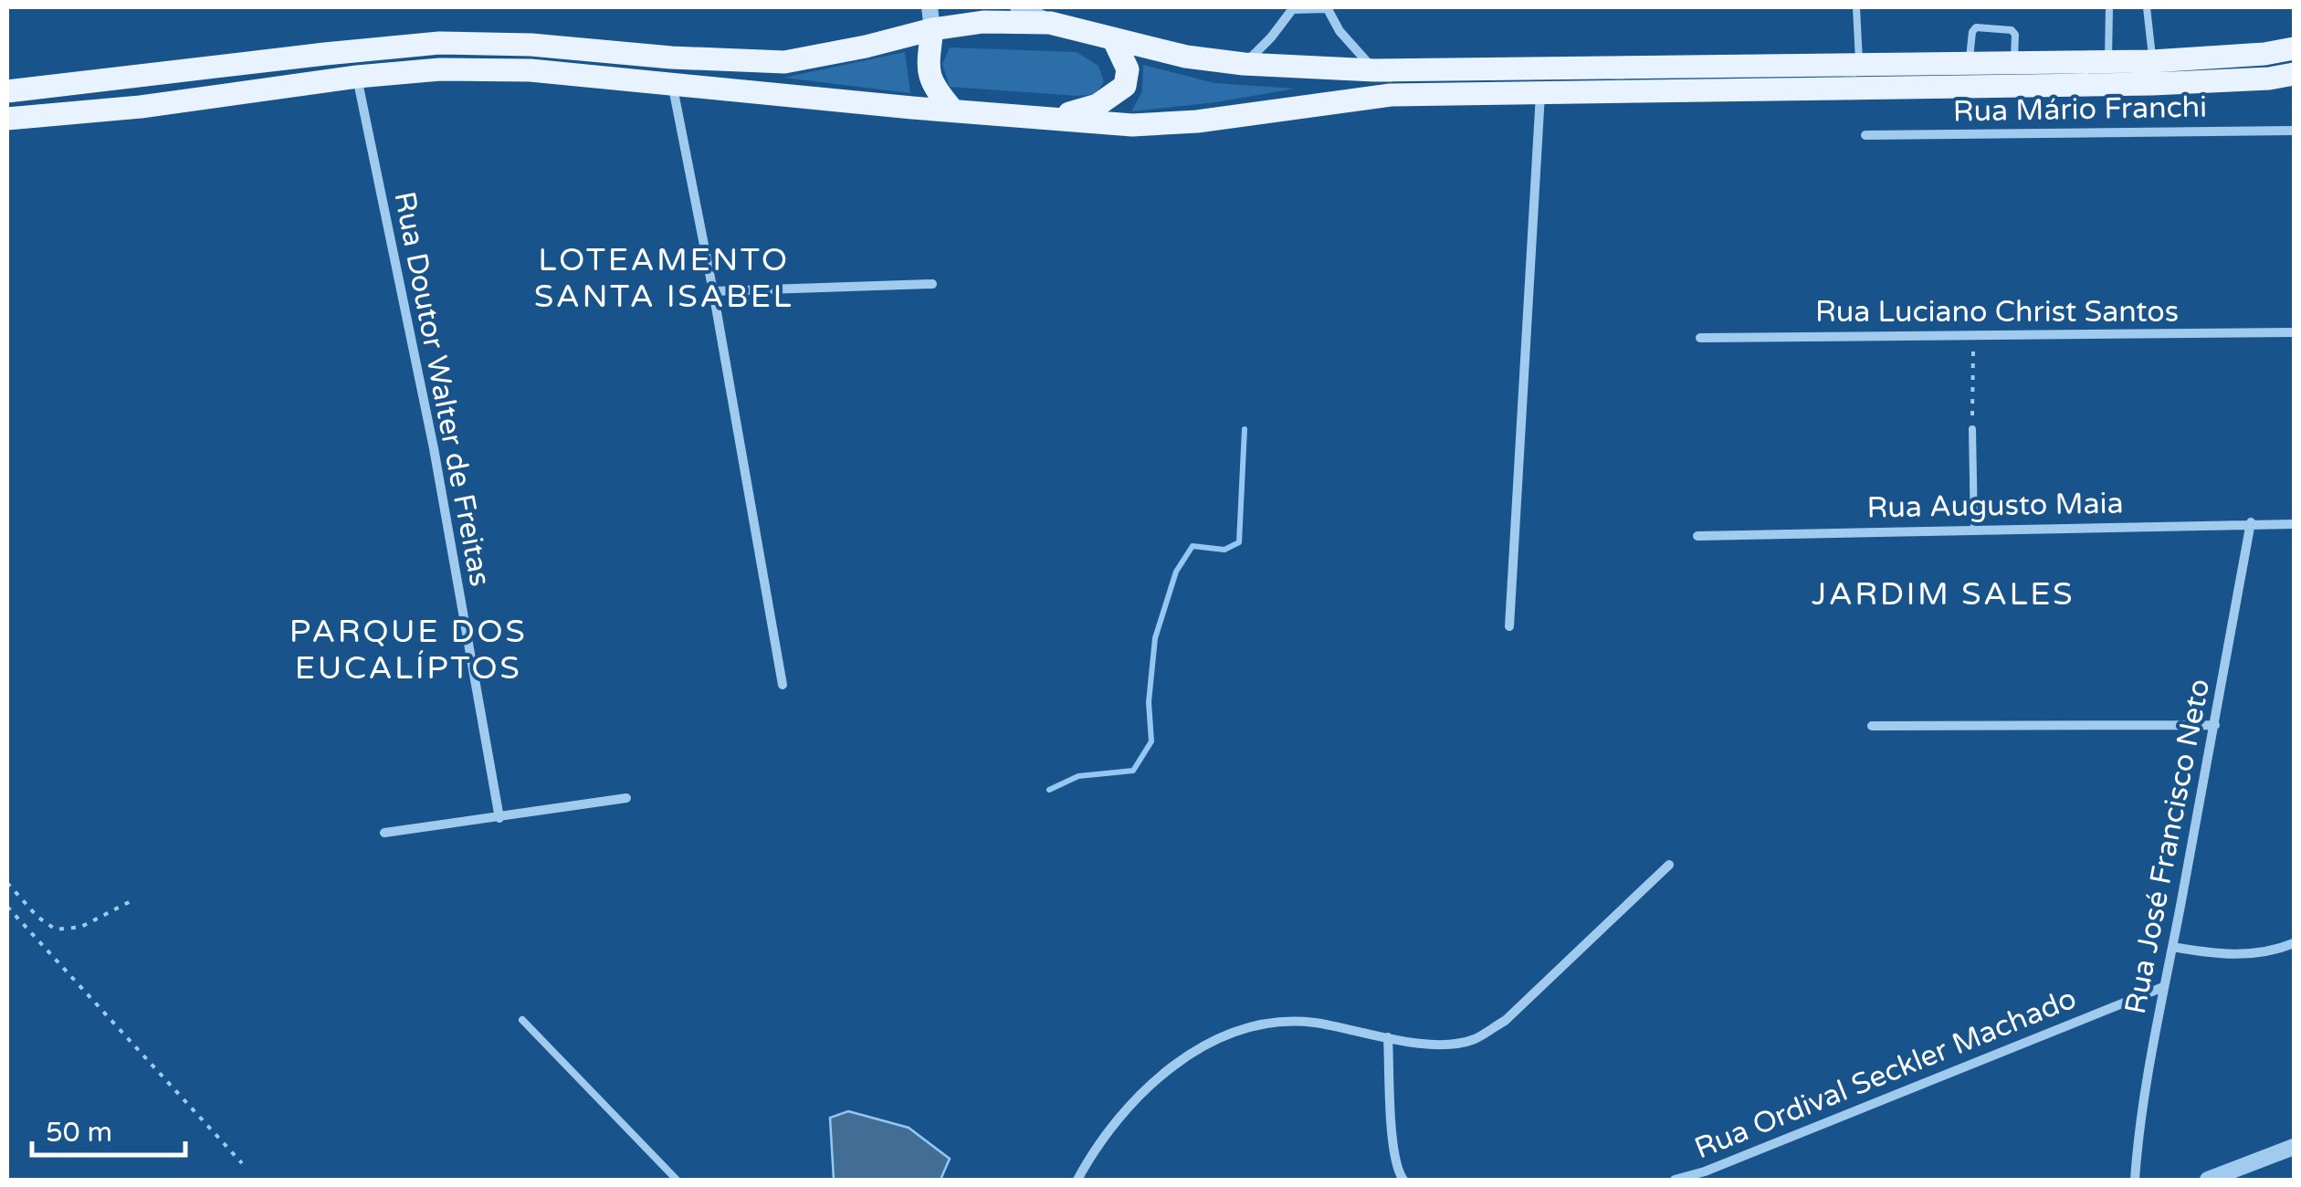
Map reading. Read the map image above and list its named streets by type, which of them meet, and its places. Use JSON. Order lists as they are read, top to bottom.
{
  "streets": {
    "street": [
      "Rua Mário Franchi",
      "Rua Luciano Christ Santos",
      "Rua Doutor Walter de Freitas",
      "Rua Augusto Maia",
      "Rua José Francisco Neto",
      "Rua Ordival Seckler Machado"
    ]
  },
  "crossings": [
    ["Rua Augusto Maia", "Rua José Francisco Neto"],
    ["Rua José Francisco Neto", "Rua Ordival Seckler Machado"]
  ],
  "districts": ["LOTEAMENTO SANTA ISABEL", "JARDIM SALES", "PARQUE DOS EUCALÍPTOS"],
  "scale_bar": "50 m"
}
